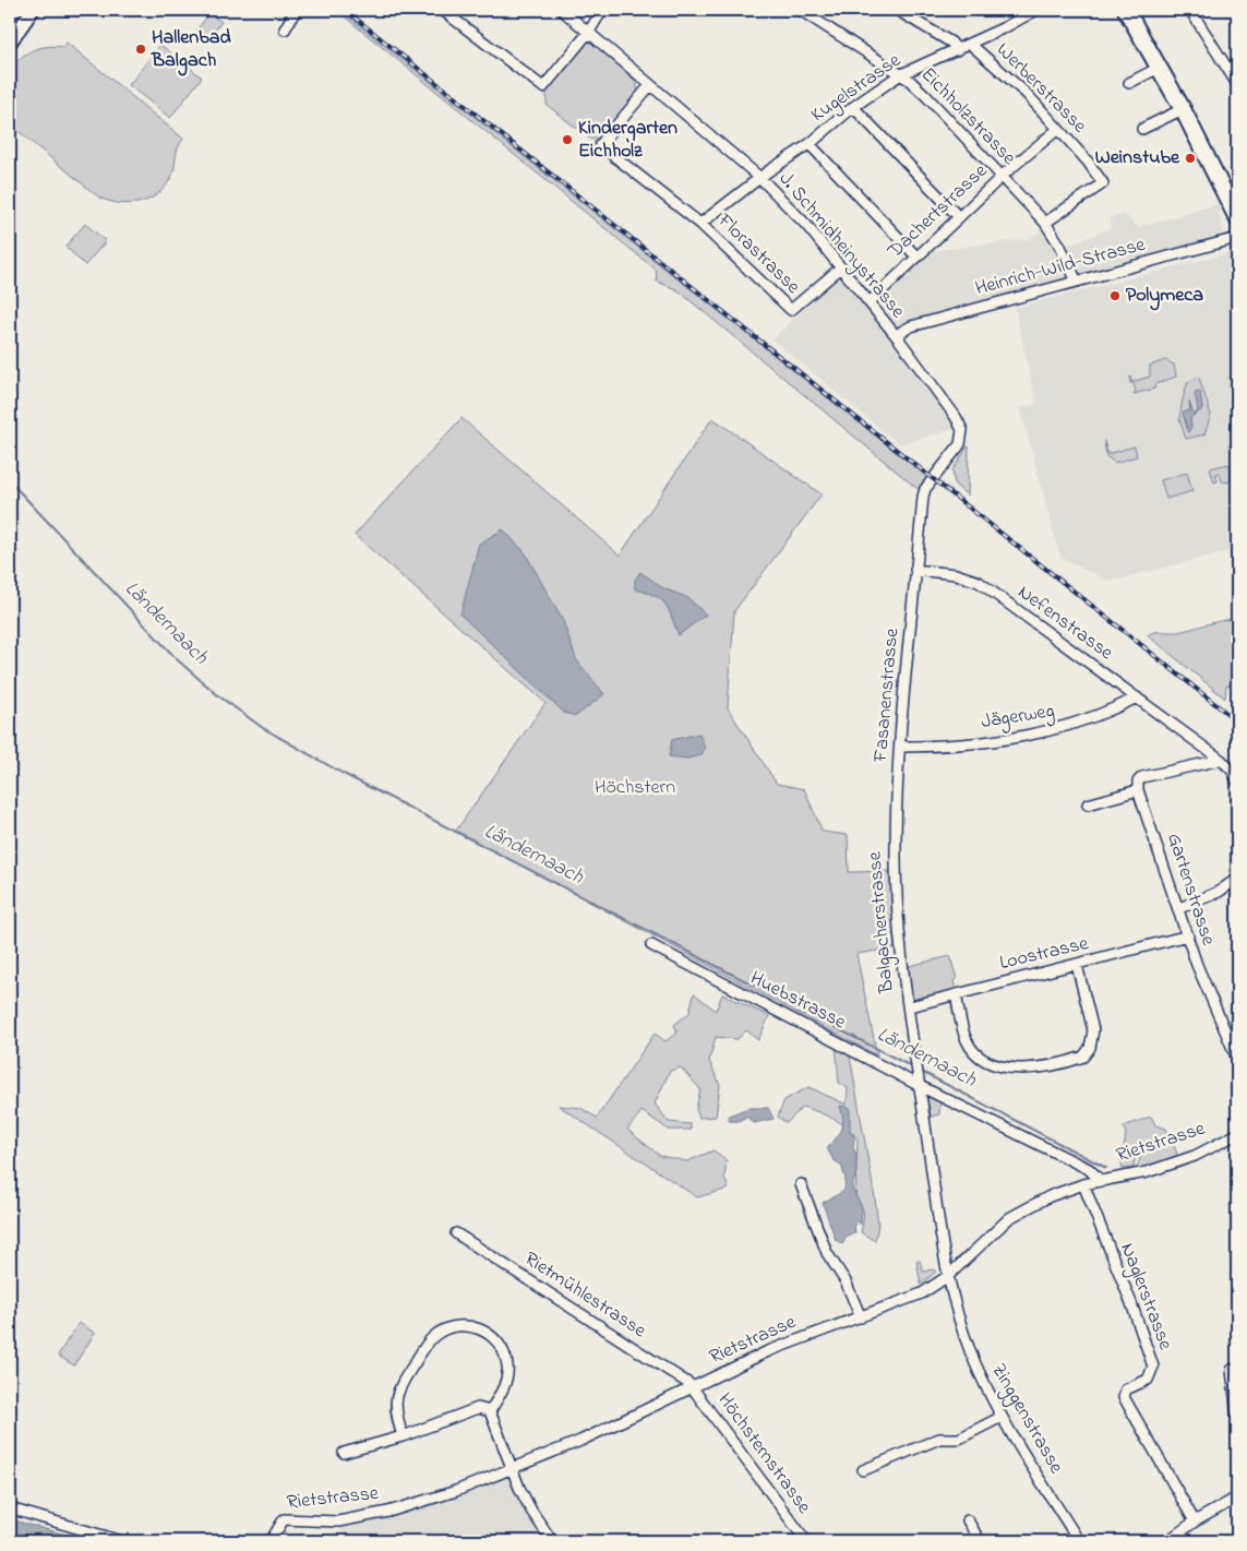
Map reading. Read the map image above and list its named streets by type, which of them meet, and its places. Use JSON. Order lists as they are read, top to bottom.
{
  "streets": {
    "street": [
      "Kugelstrasse",
      "Werberstrasse",
      "Eichholzstrasse",
      "Dachertstrasse",
      "J. Schmidheinystrasse",
      "Florastrasse",
      "Heinrich-Wild-Strasse",
      "Nefenstrasse",
      "Fasanenstrasse",
      "Jägerweg",
      "Gartenstrasse",
      "Balgacherstrasse",
      "Loostrasse",
      "Huebstrasse",
      "Rietstrasse",
      "Rietmühlestrasse",
      "Naglerstrasse",
      "Zinggenstrasse",
      "Höchsternstrasse"
    ]
  },
  "crossings": [
    ["Kugelstrasse", "Werberstrasse"],
    ["Kugelstrasse", "Eichholzstrasse"],
    ["Kugelstrasse", "J. Schmidheinystrasse"],
    ["Kugelstrasse", "Florastrasse"],
    ["Werberstrasse", "Eichholzstrasse"],
    ["Werberstrasse", "Dachertstrasse"],
    ["Eichholzstrasse", "Dachertstrasse"],
    ["Eichholzstrasse", "Heinrich-Wild-Strasse"],
    ["Dachertstrasse", "J. Schmidheinystrasse"],
    ["J. Schmidheinystrasse", "Florastrasse"],
    ["J. Schmidheinystrasse", "Heinrich-Wild-Strasse"],
    ["J. Schmidheinystrasse", "Nefenstrasse"],
    ["J. Schmidheinystrasse", "Fasanenstrasse"],
    ["Nefenstrasse", "Fasanenstrasse"],
    ["Nefenstrasse", "Jägerweg"],
    ["Fasanenstrasse", "Jägerweg"],
    ["Fasanenstrasse", "Balgacherstrasse"],
    ["Gartenstrasse", "Loostrasse"],
    ["Balgacherstrasse", "Loostrasse"],
    ["Balgacherstrasse", "Huebstrasse"],
    ["Balgacherstrasse", "Rietstrasse"],
    ["Balgacherstrasse", "Zinggenstrasse"],
    ["Huebstrasse", "Rietstrasse"],
    ["Rietstrasse", "Rietmühlestrasse"],
    ["Rietstrasse", "Naglerstrasse"],
    ["Rietstrasse", "Zinggenstrasse"],
    ["Rietstrasse", "Höchsternstrasse"],
    ["Rietmühlestrasse", "Höchsternstrasse"]
  ],
  "water": ["Ländernaach"],
  "parks": ["Höchstern"],
  "places": [
    "Hallenbad Balgach",
    "Kindergarten Eichholz",
    "Weinstube",
    "Polymeca"
  ]
}
